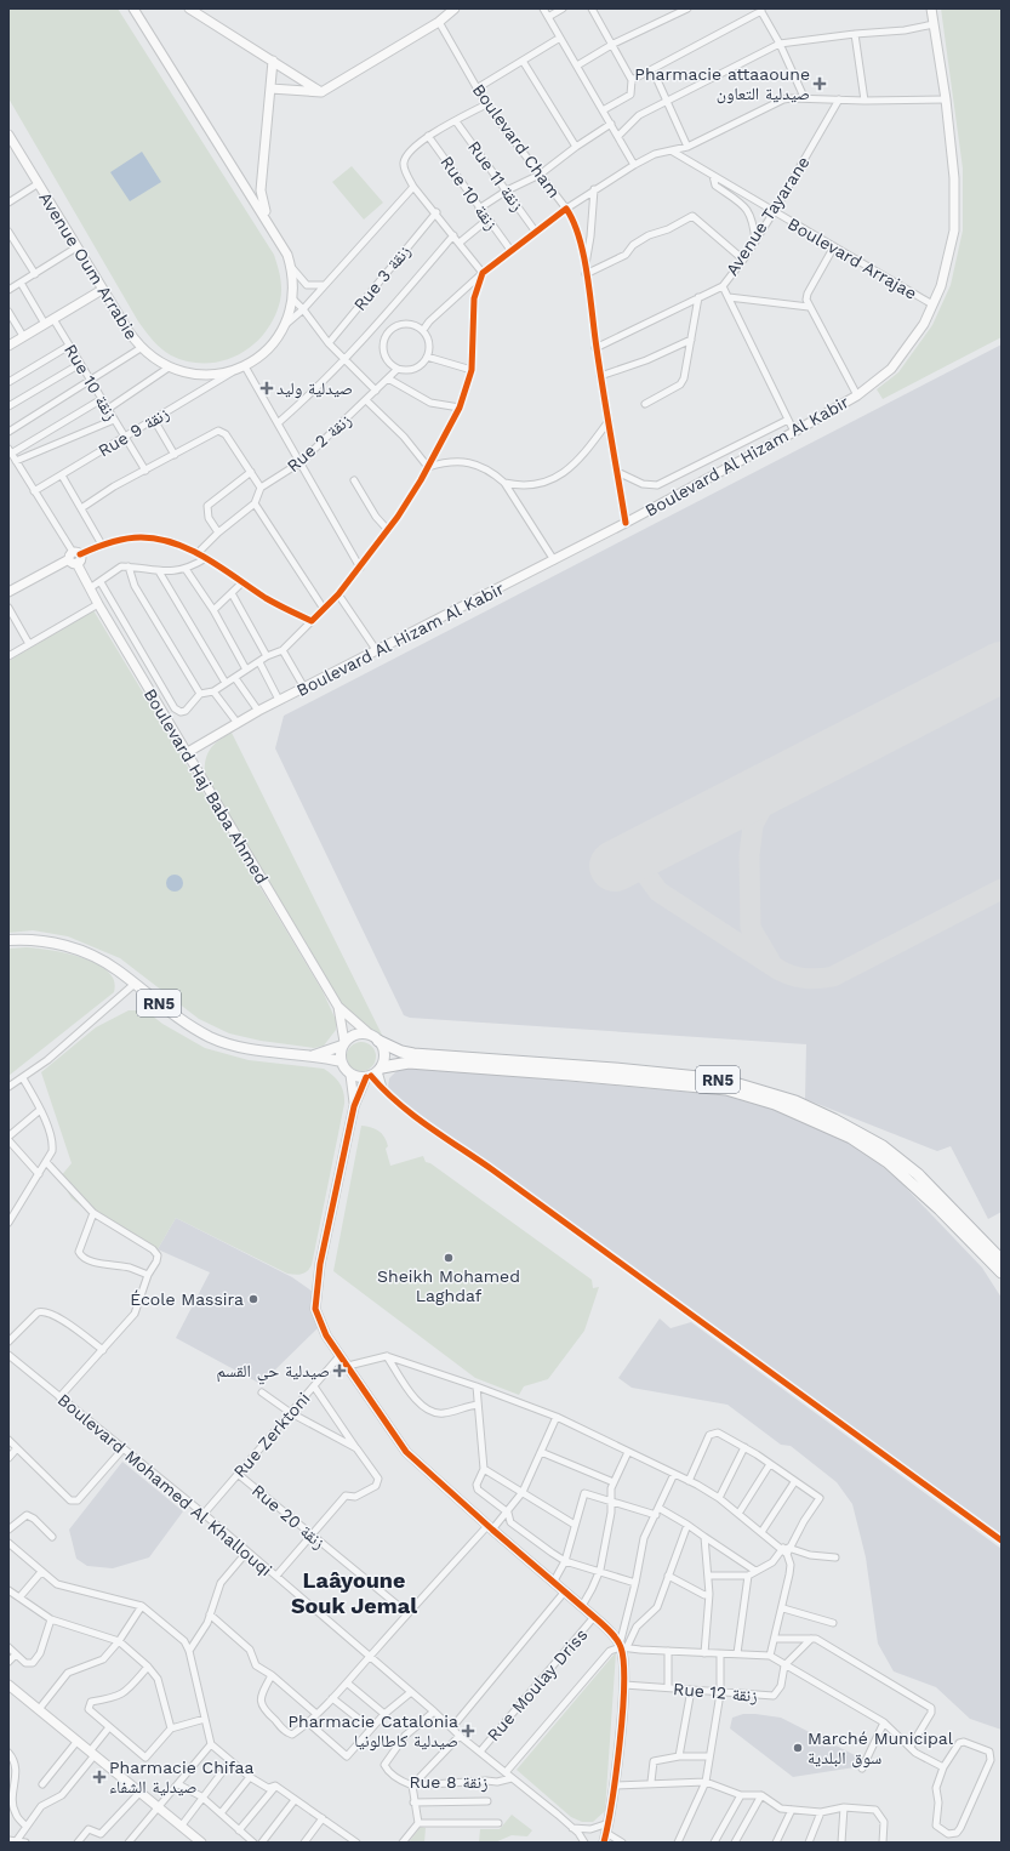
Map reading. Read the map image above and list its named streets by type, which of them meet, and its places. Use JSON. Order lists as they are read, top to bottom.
{
  "streets": {
    "highway": ["RN5"],
    "street": [
      "Boulevard Cham",
      "Rue 11 زنقة",
      "Rue 10 زنقة",
      "Avenue Tayarane",
      "Boulevard Arrajae",
      "Avenue Oum Arrabie",
      "Rue 3 زنقة",
      "Rue 9 زنقة",
      "Rue 2 زنقة",
      "Boulevard Al Hizam Al Kabir",
      "Boulevard Haj Baba Ahmed",
      "Rue Zerktoni",
      "Boulevard Mohamed Al Khallouqi",
      "Rue 20 زنقة",
      "Rue Moulay Driss",
      "Rue 12 زنقة",
      "Rue 8 زنقة"
    ]
  },
  "crossings": [
    ["Boulevard Cham", "Avenue Tayarane"],
    ["Boulevard Cham", "Boulevard Arrajae"],
    ["Boulevard Cham", "Boulevard Al Hizam Al Kabir"],
    ["Rue 10 زنقة", "Rue 9 زنقة"],
    ["Avenue Tayarane", "Boulevard Arrajae"],
    ["Boulevard Arrajae", "Boulevard Al Hizam Al Kabir"],
    ["Avenue Oum Arrabie", "Rue 9 زنقة"],
    ["Rue 9 زنقة", "Boulevard Haj Baba Ahmed"],
    ["Boulevard Al Hizam Al Kabir", "Boulevard Haj Baba Ahmed"],
    ["Rue Zerktoni", "Boulevard Mohamed Al Khallouqi"],
    ["Rue Zerktoni", "Rue 20 زنقة"],
    ["Boulevard Mohamed Al Khallouqi", "Rue Moulay Driss"],
    ["Boulevard Mohamed Al Khallouqi", "Rue 8 زنقة"]
  ],
  "districts": ["Laâyoune Souk Jemal"],
  "places": {
    "health": [
      "Pharmacie attaaoune صيدلية التعاون",
      "صيدلية وليد",
      "صيدلية حي القسم",
      "Pharmacie Catalonia صيدلية كاطالونيا",
      "Pharmacie Chifaa صيدلية الشفاء"
    ],
    "other": ["Sheikh Mohamed Laghdaf", "École Massira", "Marché Municipal سوق البلدية"]
  }
}
